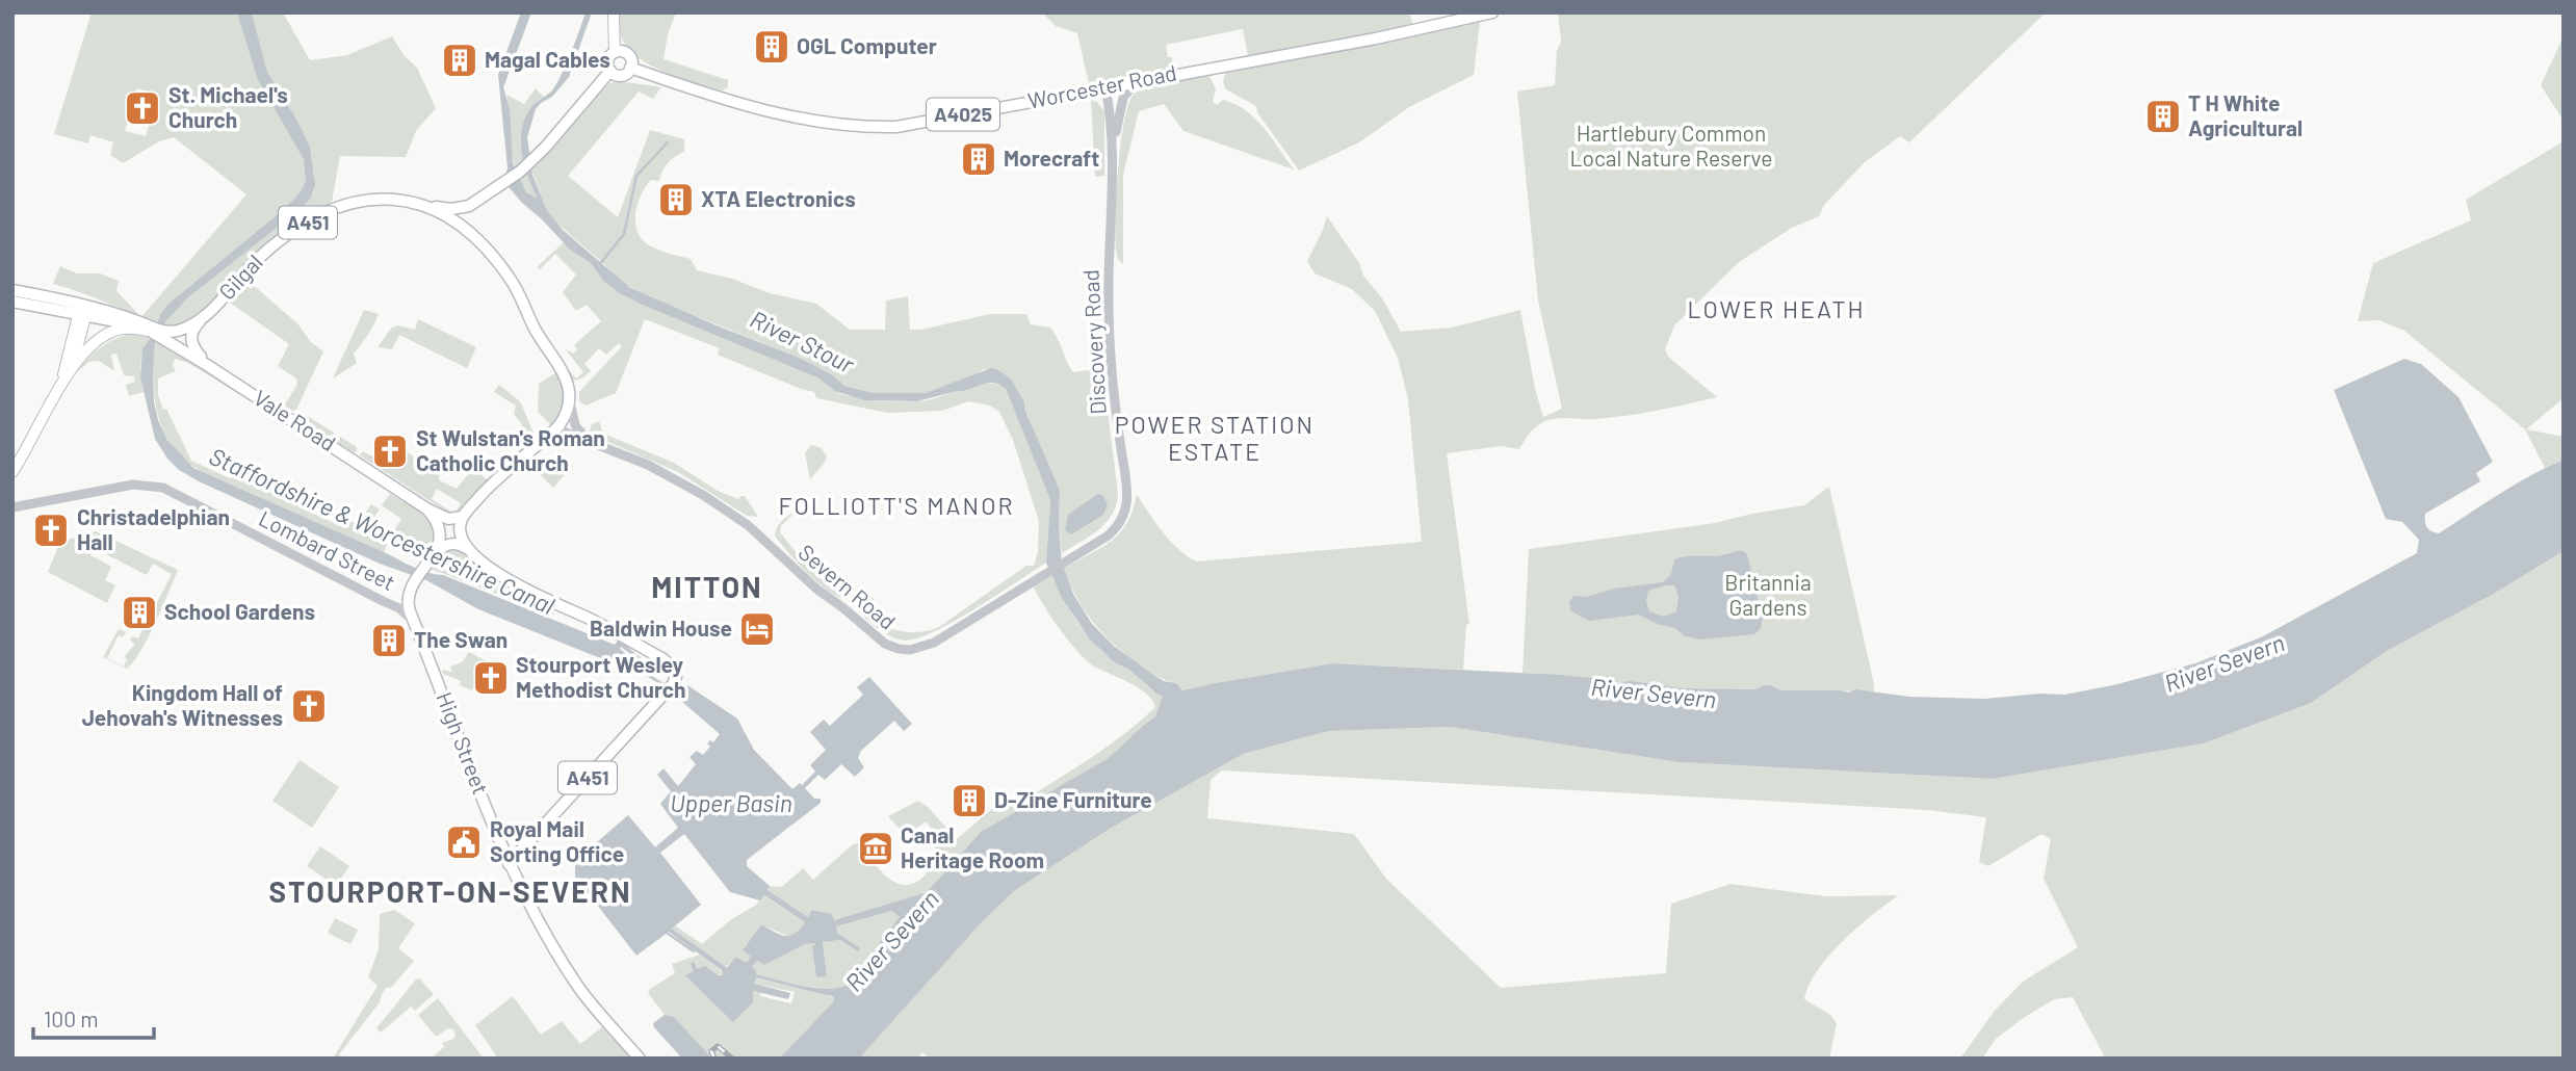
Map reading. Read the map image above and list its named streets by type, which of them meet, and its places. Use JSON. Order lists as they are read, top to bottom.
{
  "streets": {
    "main road": [
      "Worcester Road",
      "A4025",
      "A451",
      "Gilgal",
      "Vale Road",
      "High Street"
    ],
    "street": ["Discovery Road", "Lombard Street", "Severn Road"]
  },
  "crossings": [
    ["Worcester Road", "A4025"],
    ["Worcester Road", "Discovery Road"],
    ["A451", "Gilgal"],
    ["A451", "High Street"],
    ["Gilgal", "Vale Road"],
    ["Discovery Road", "Severn Road"]
  ],
  "districts": [
    "LOWER HEATH",
    "POWER STATION ESTATE",
    "FOLLIOTT'S MANOR",
    "MITTON",
    "STOURPORT-ON-SEVERN"
  ],
  "water": [
    "River Stour",
    "Staffordshire & Worcestershire Canal",
    "River Severn",
    "Upper Basin"
  ],
  "parks": ["Hartlebury Common Local Nature Reserve", "Britannia Gardens"],
  "places": {
    "building": [
      "OGL Computer",
      "Magal Cables",
      "T H White Agricultural",
      "Morecraft",
      "XTA Electronics",
      "School Gardens",
      "The Swan",
      "D-Zine Furniture"
    ],
    "church": [
      "St. Michael's Church",
      "St Wulstan's Roman Catholic Church",
      "Christadelphian Hall",
      "Stourport Wesley Methodist Church",
      "Kingdom Hall of Jehovah's Witnesses"
    ],
    "hotel": ["Baldwin House"],
    "public building": ["Royal Mail Sorting Office"],
    "museum": ["Canal Heritage Room"]
  },
  "scale_bar": "100 m"
}
